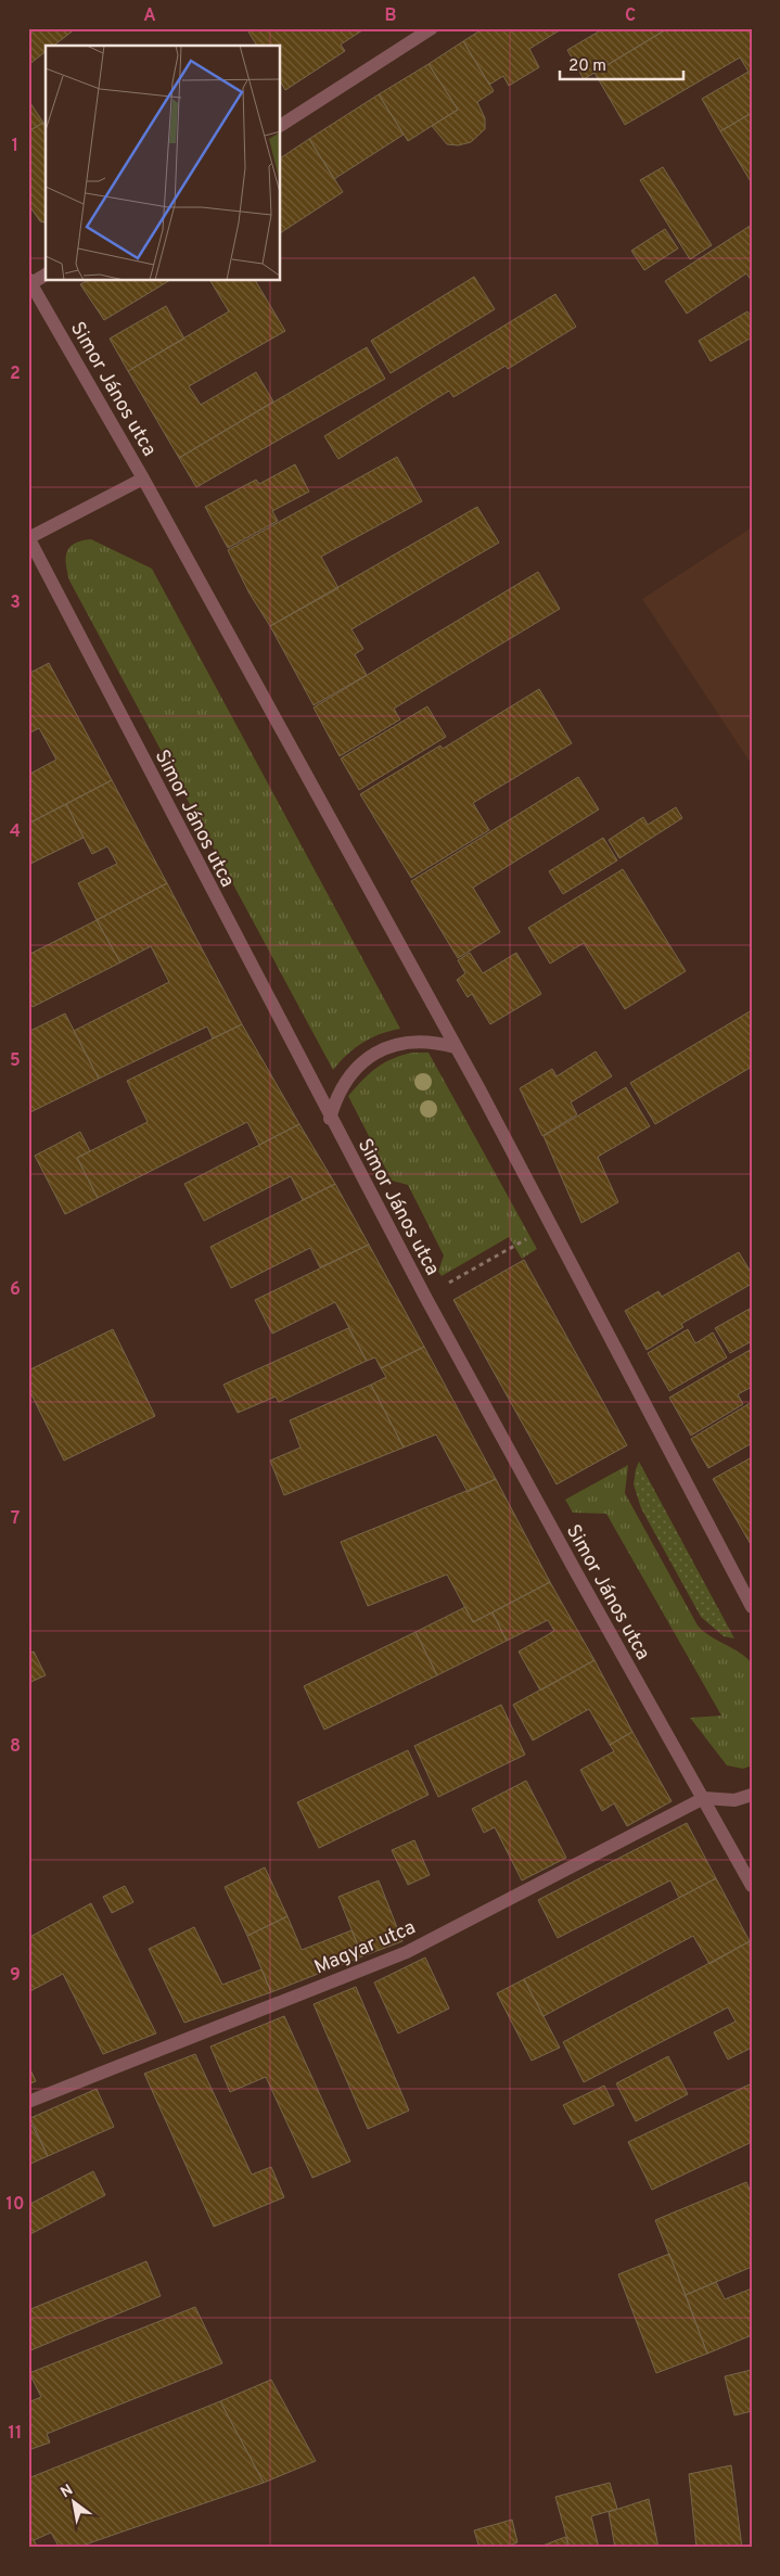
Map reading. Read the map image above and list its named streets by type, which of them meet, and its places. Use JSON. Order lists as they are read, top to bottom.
{
  "streets": {
    "street": ["Simor János utca", "Magyar utca"]
  },
  "crossings": [
    ["Simor János utca", "Magyar utca"]
  ],
  "scale_bar": "20 m",
  "north": "top left",
  "grid": {
    "columns": ["A", "B", "C"],
    "rows": [
      "1",
      "2",
      "3",
      "4",
      "5",
      "6",
      "7",
      "8",
      "9",
      "10",
      "11"
    ]
  }
}
